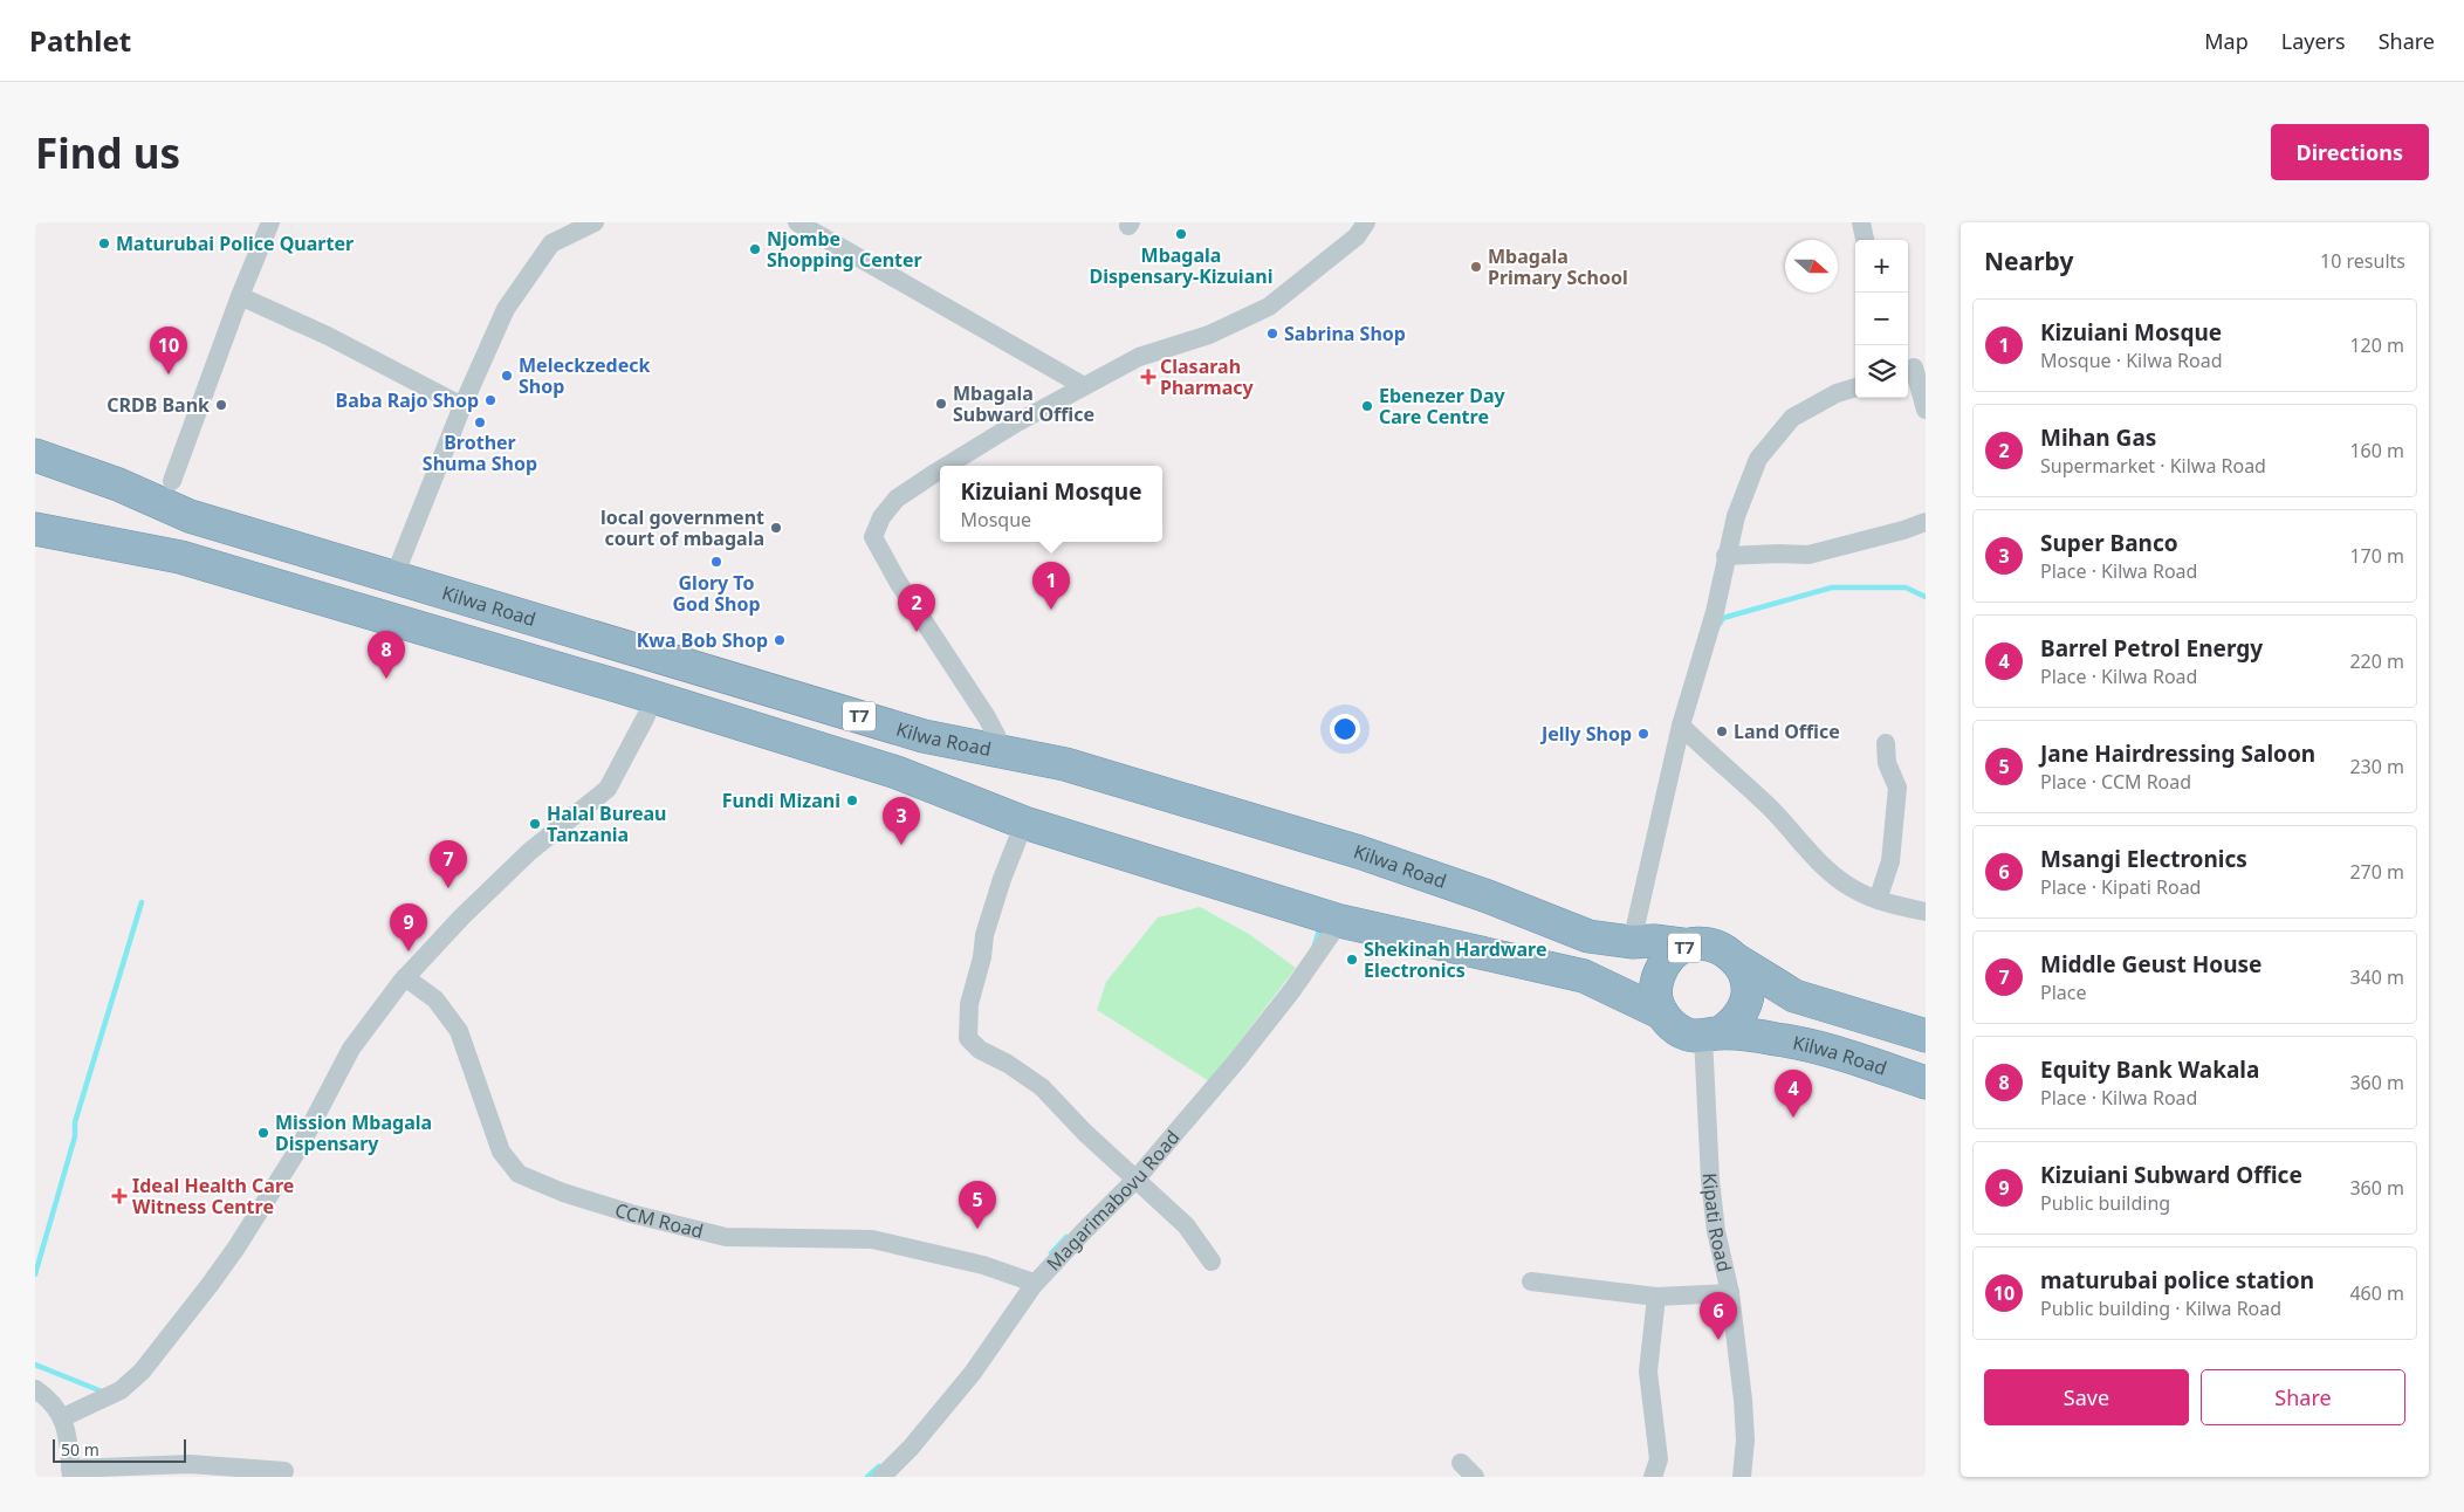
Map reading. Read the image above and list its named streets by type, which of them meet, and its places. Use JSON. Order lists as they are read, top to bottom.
{
  "streets": {
    "highway": ["Kilwa Road", "T7"],
    "street": ["Magarimabovu Road", "CCM Road", "Kipati Road"]
  },
  "crossings": [
    ["Kilwa Road", "T7"],
    ["Kilwa Road", "Kipati Road"],
    ["T7", "Magarimabovu Road"],
    ["T7", "Kipati Road"],
    ["Magarimabovu Road", "CCM Road"]
  ],
  "places": {
    "other": [
      "Mbagala Dispensary-Kizuiani",
      "Maturubai Police Quarter",
      "Njombe Shopping Center",
      "Mbagala Primary School",
      "Sabrina Shop",
      "Meleckzedeck Shop",
      "Baba Rajo Shop",
      "Mbagala Subward Office",
      "CRDB Bank",
      "Ebenezer Day Care Centre",
      "Brother Shuma Shop",
      "local government court of mbagala",
      "Glory To God Shop",
      "Kwa Bob Shop",
      "Land Office",
      "Jelly Shop",
      "Fundi Mizani",
      "Halal Bureau Tanzania",
      "Shekinah Hardware Electronics",
      "Mission Mbagala Dispensary"
    ],
    "health": ["Clasarah Pharmacy", "Ideal Health Care Witness Centre"]
  },
  "scale_bar": "50 m",
  "north": "right",
  "page": {
    "header": "Pathlet",
    "nav": ["Map", "Layers", "Share"],
    "buttons": [
      "Directions",
      ["Save", "Share"]
    ],
    "title": "Find us",
    "heading": ["Nearby", "10 results"],
    "map_buttons": ["+", "−"],
    "list": [
      {
        "mark": "1",
        "name": "Kizuiani Mosque",
        "note": "Mosque · Kilwa Road",
        "value": "120 m"
      },
      {
        "mark": "2",
        "name": "Mihan Gas",
        "note": "Supermarket · Kilwa Road",
        "value": "160 m"
      },
      {
        "mark": "3",
        "name": "Super Banco",
        "note": "Place · Kilwa Road",
        "value": "170 m"
      },
      {
        "mark": "4",
        "name": "Barrel Petrol Energy",
        "note": "Place · Kilwa Road",
        "value": "220 m"
      },
      {
        "mark": "5",
        "name": "Jane Hairdressing Saloon",
        "note": "Place · CCM Road",
        "value": "230 m"
      },
      {
        "mark": "6",
        "name": "Msangi Electronics",
        "note": "Place · Kipati Road",
        "value": "270 m"
      },
      {
        "mark": "7",
        "name": "Middle Geust House",
        "note": "Place",
        "value": "340 m"
      },
      {
        "mark": "8",
        "name": "Equity Bank Wakala",
        "note": "Place · Kilwa Road",
        "value": "360 m"
      },
      {
        "mark": "9",
        "name": "Kizuiani Subward Office",
        "note": "Public building",
        "value": "360 m"
      },
      {
        "mark": "10",
        "name": "maturubai police station",
        "note": "Public building · Kilwa Road",
        "value": "460 m"
      }
    ],
    "pins": [
      "10",
      "1",
      "2",
      "8",
      "3",
      "7",
      "9",
      "4",
      "5",
      "6"
    ],
    "popup": ["Kizuiani Mosque", "Mosque"],
    "scale": "50 m"
  }
}
